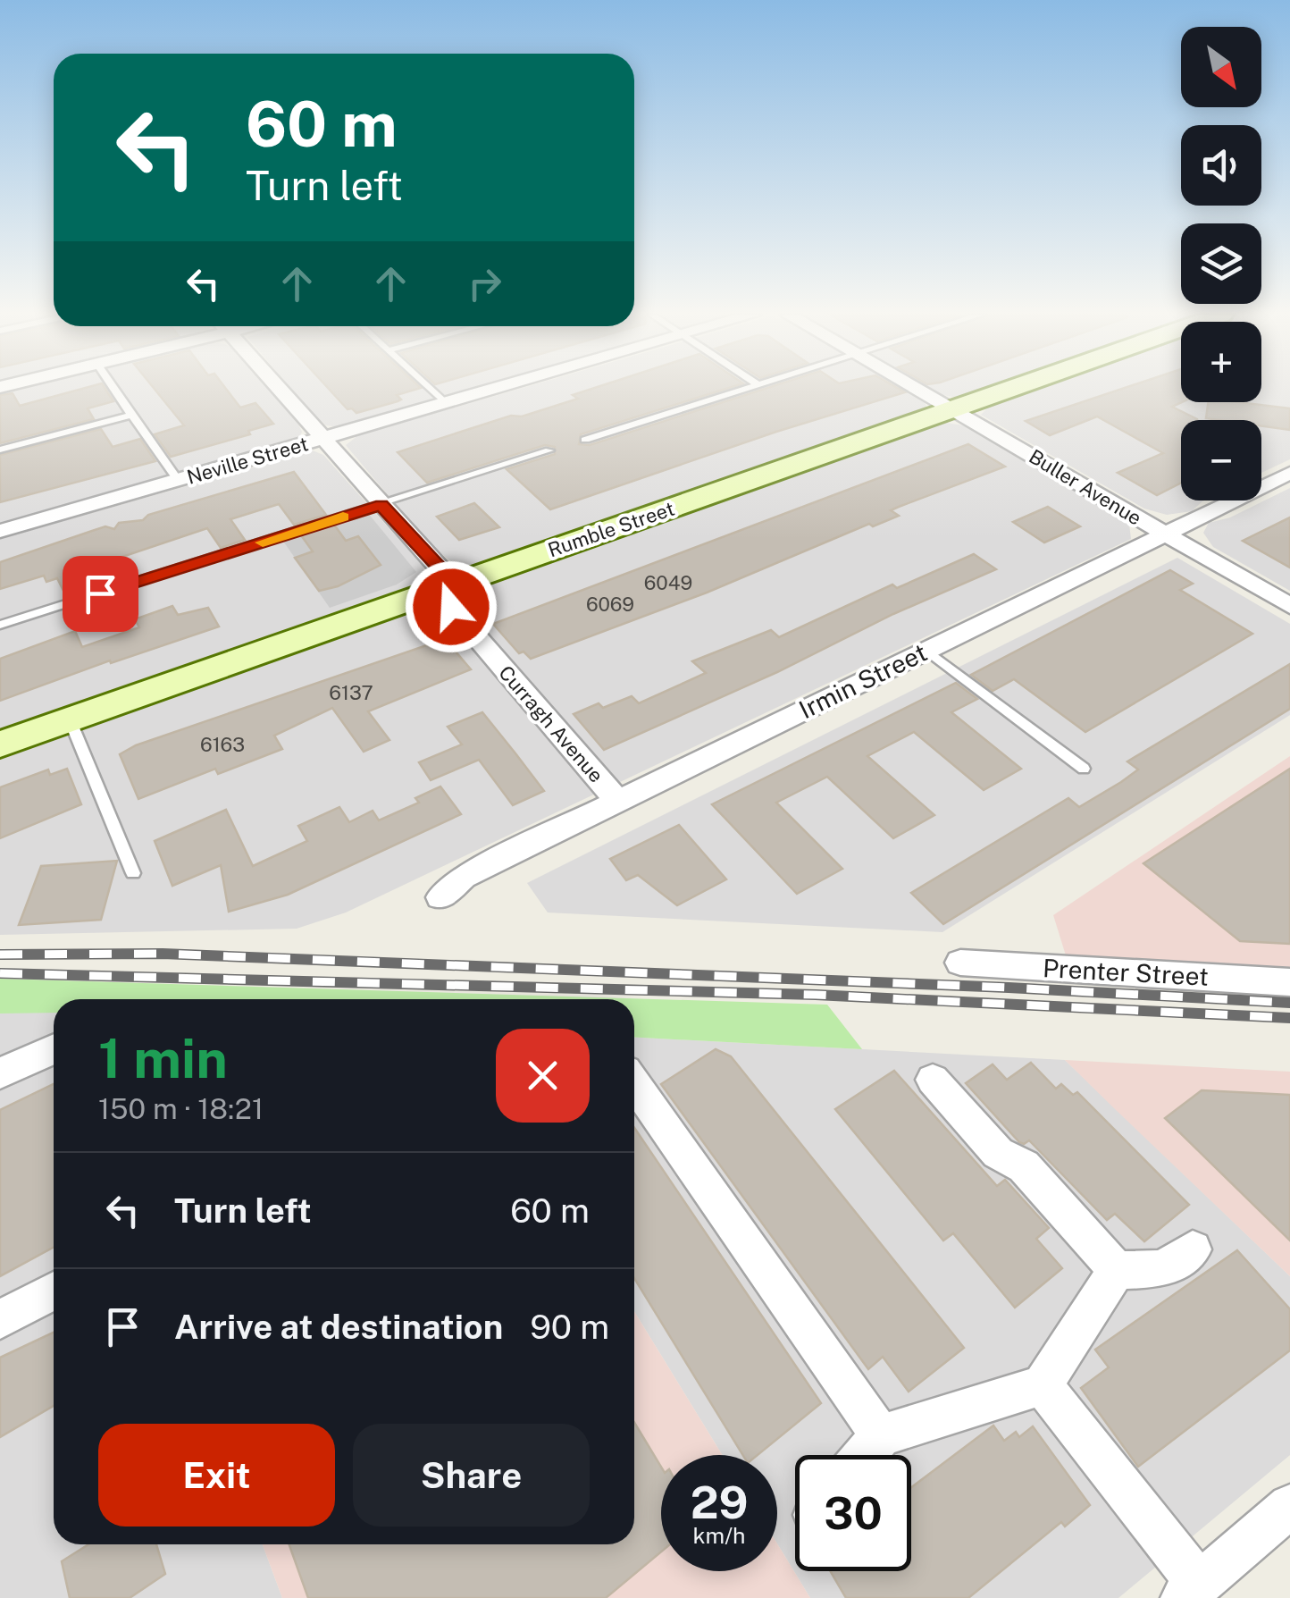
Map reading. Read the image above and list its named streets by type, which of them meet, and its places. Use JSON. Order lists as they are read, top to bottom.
{
  "streets": {
    "street": [
      "Neville Street",
      "Buller Avenue",
      "Rumble Street",
      "Irmin Street",
      "Curragh Avenue",
      "Prenter Street"
    ]
  },
  "crossings": [
    ["Neville Street", "Curragh Avenue"],
    ["Buller Avenue", "Rumble Street"],
    ["Buller Avenue", "Irmin Street"],
    ["Rumble Street", "Curragh Avenue"],
    ["Irmin Street", "Curragh Avenue"]
  ],
  "house_numbers": [
    "6049",
    "6069",
    "6137",
    "6163"
  ],
  "north": "bottom right",
  "page": {
    "map_buttons": ["+", "−"],
    "turn": ["60 m", "Turn left"],
    "heading": ["1 min", "150 m · 18:21"],
    "list": [
      {
        "name": "Turn left",
        "value": "60 m"
      },
      {
        "name": "Arrive at destination",
        "value": "90 m"
      }
    ],
    "buttons": ["Exit", "Share"],
    "speed": "29 km/h",
    "limit": "30"
  }
}
